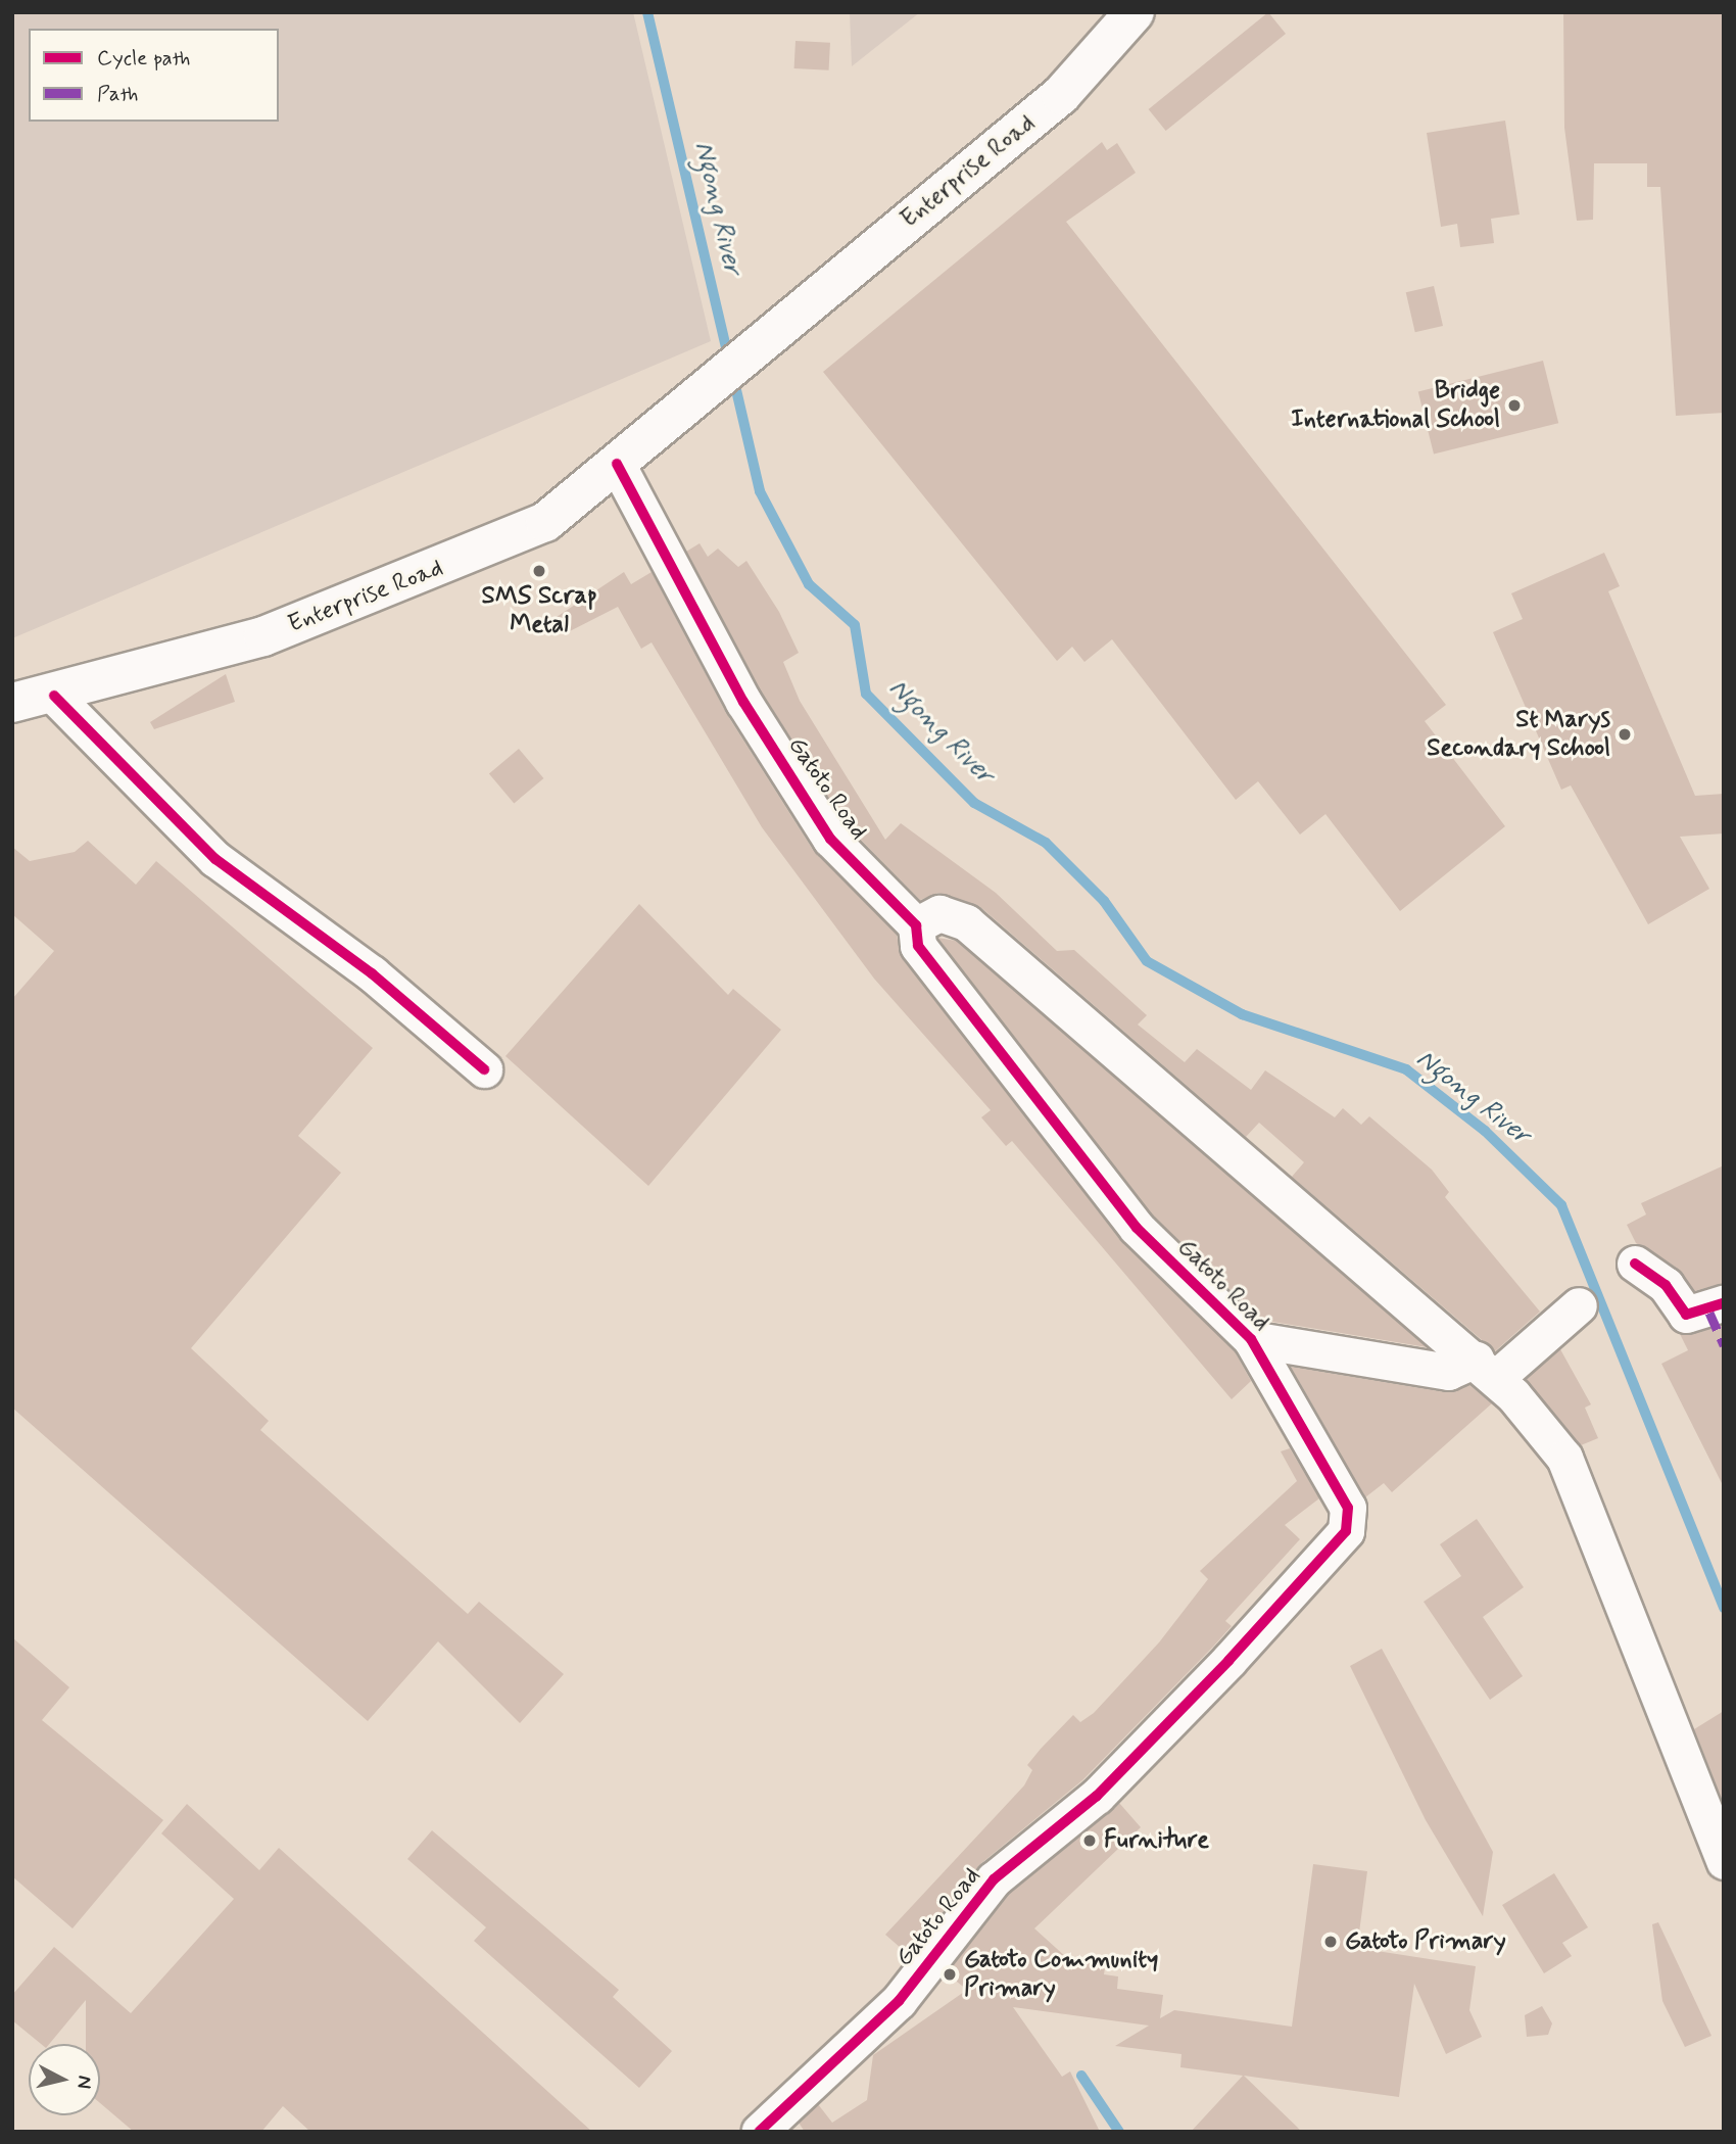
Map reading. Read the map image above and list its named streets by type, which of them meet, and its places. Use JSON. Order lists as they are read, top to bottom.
{
  "streets": {
    "main road": ["Enterprise Road"],
    "street": ["Gatoto Road"]
  },
  "crossings": [
    ["Enterprise Road", "Gatoto Road"]
  ],
  "water": ["Ngong River"],
  "places": [
    "Bridge International School",
    "SMS Scrap Metal",
    "St Marys Secondary School",
    "Furniture",
    "Gatoto Primary",
    "Gatoto Community Primary"
  ],
  "legend": ["Cycle path", "Path"],
  "north": "right"
}
